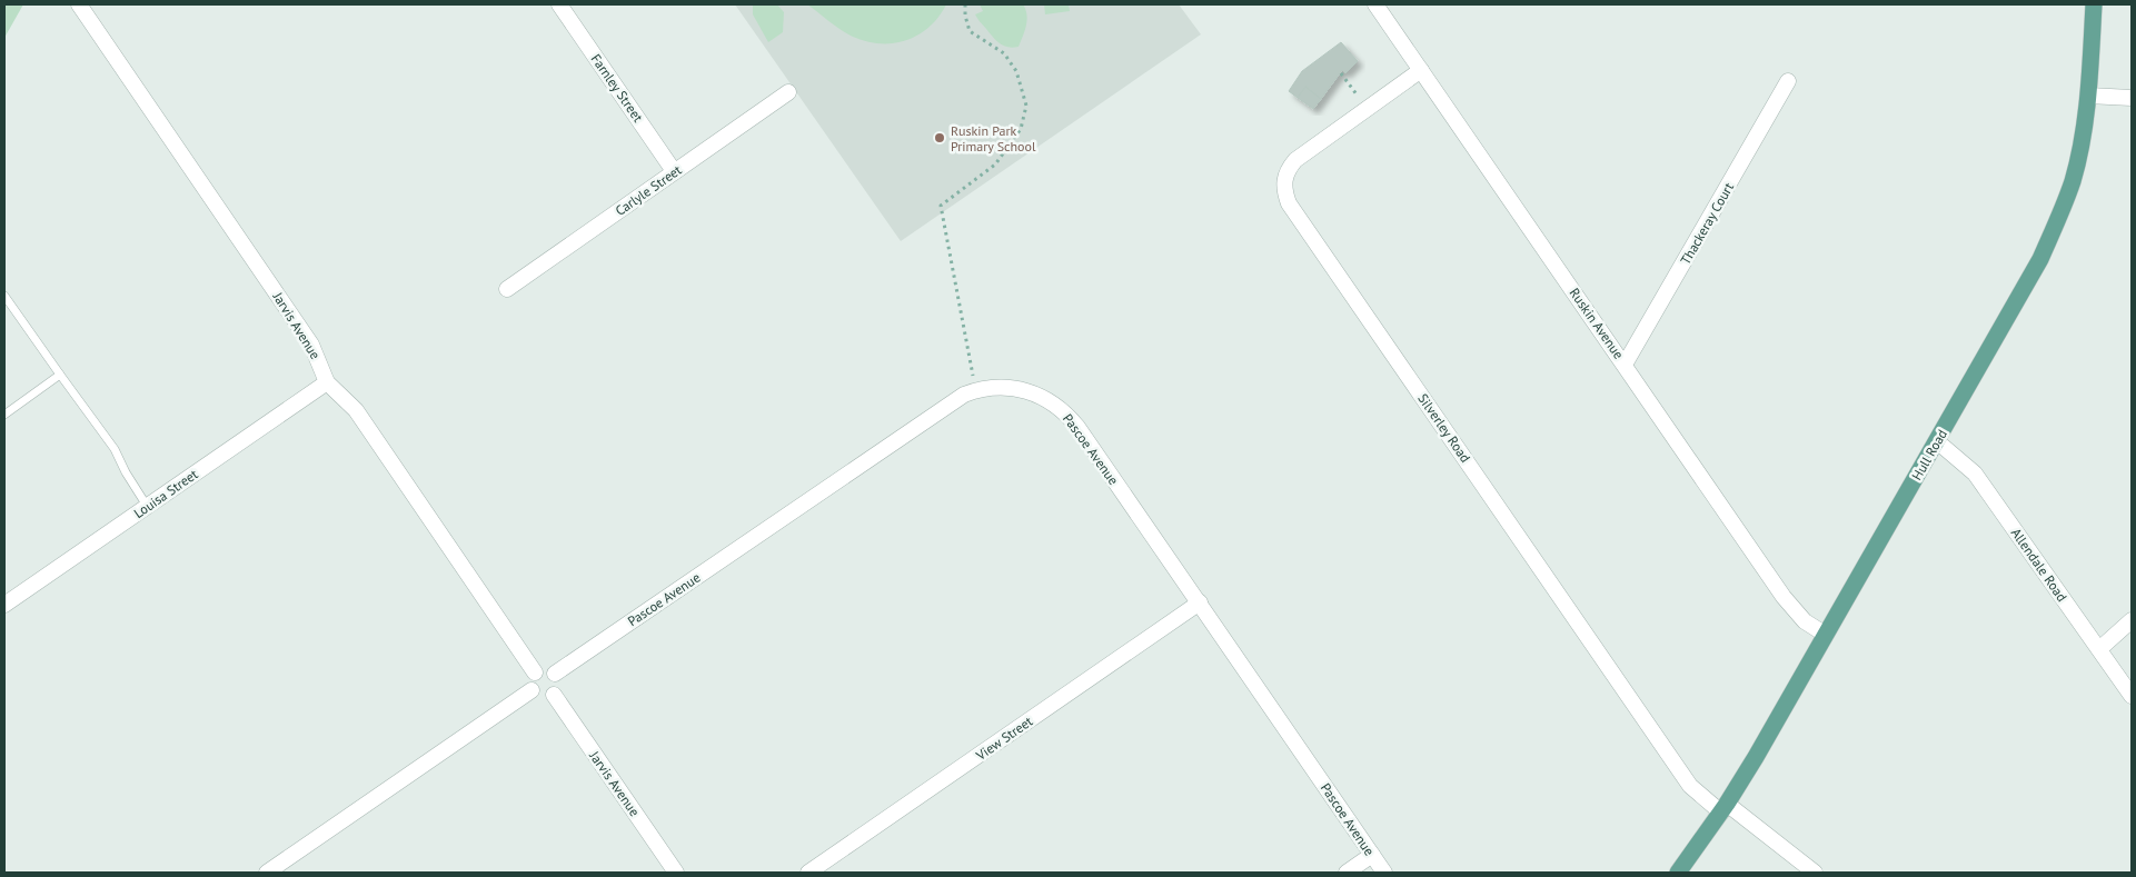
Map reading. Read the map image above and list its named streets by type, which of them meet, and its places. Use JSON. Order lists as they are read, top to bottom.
{
  "streets": {
    "main road": ["Hull Road"],
    "street": [
      "Farnley Street",
      "Carlyle Street",
      "Thackeray Court",
      "Ruskin Avenue",
      "Jarvis Avenue",
      "Silverley Road",
      "Pascoe Avenue",
      "Louisa Street",
      "Allendale Road",
      "View Street"
    ]
  },
  "crossings": [
    ["Farnley Street", "Carlyle Street"],
    ["Thackeray Court", "Ruskin Avenue"],
    ["Ruskin Avenue", "Silverley Road"],
    ["Ruskin Avenue", "Hull Road"],
    ["Jarvis Avenue", "Pascoe Avenue"],
    ["Jarvis Avenue", "Louisa Street"],
    ["Silverley Road", "Hull Road"],
    ["Pascoe Avenue", "View Street"],
    ["Hull Road", "Allendale Road"]
  ],
  "places": ["Ruskin Park Primary School"]
}
